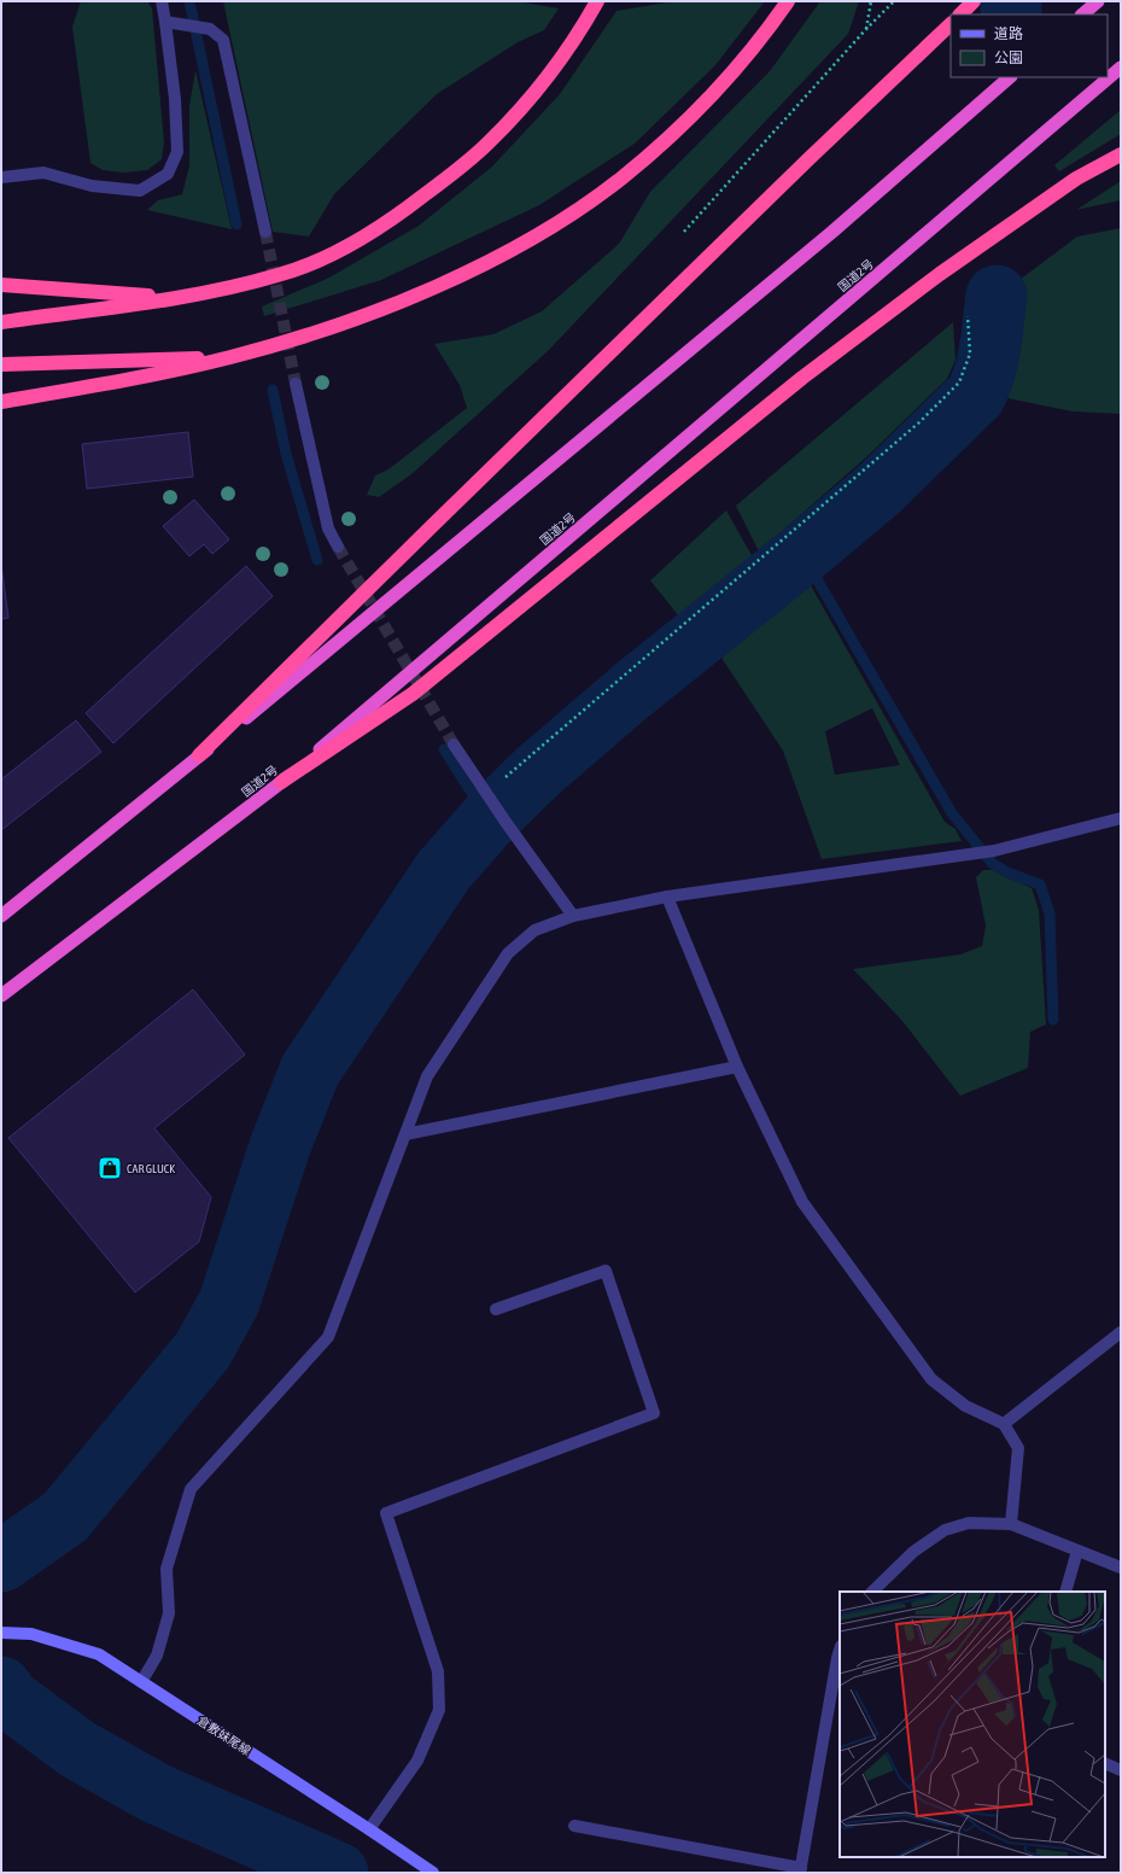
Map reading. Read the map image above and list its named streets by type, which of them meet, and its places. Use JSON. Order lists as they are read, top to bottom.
{
  "streets": {
    "highway": ["国道2号"],
    "main road": ["倉敷妹尾線"]
  },
  "places": {
    "shop": ["CAR GLUCK"]
  },
  "legend": ["道路", "公園"]
}
